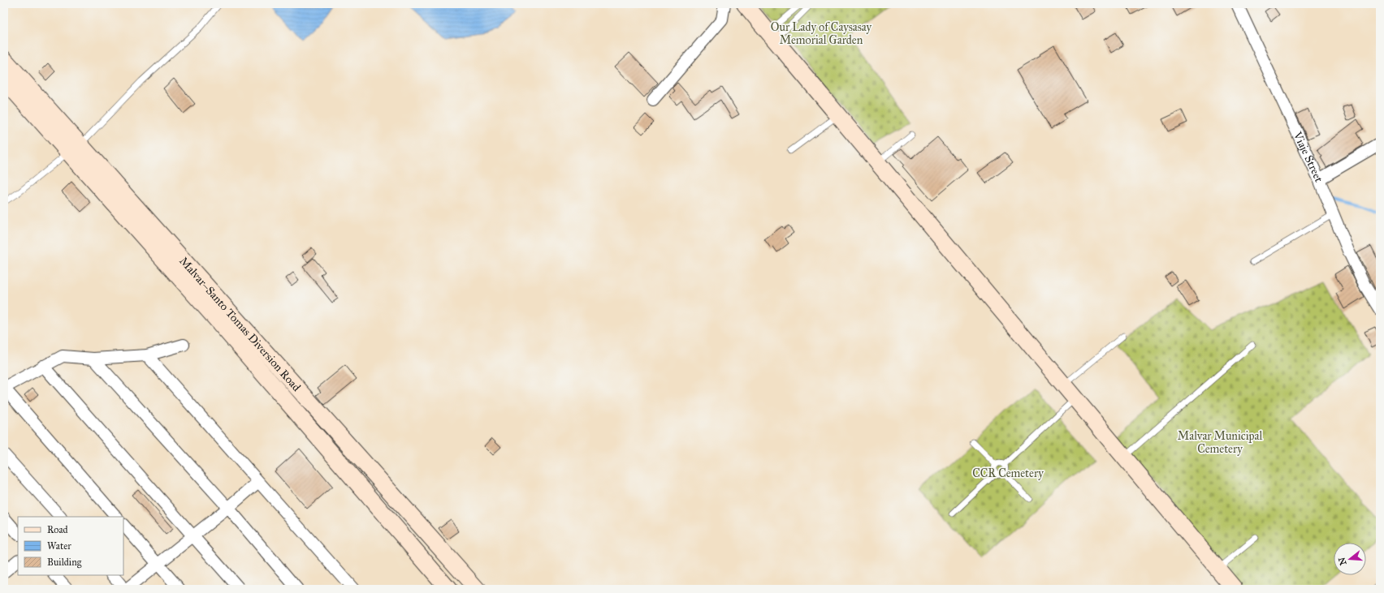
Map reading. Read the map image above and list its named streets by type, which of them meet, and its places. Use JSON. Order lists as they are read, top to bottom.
{
  "streets": {
    "street": ["Viaje Street", "Malvar–Santo Tomas Diversion Road"]
  },
  "parks": ["Our Lady of Caysasay Memorial Garden", "Malvar Municipal Cemetery", "CCR Cemetery"],
  "legend": ["Road", "Water", "Building"],
  "north": "left"
}
